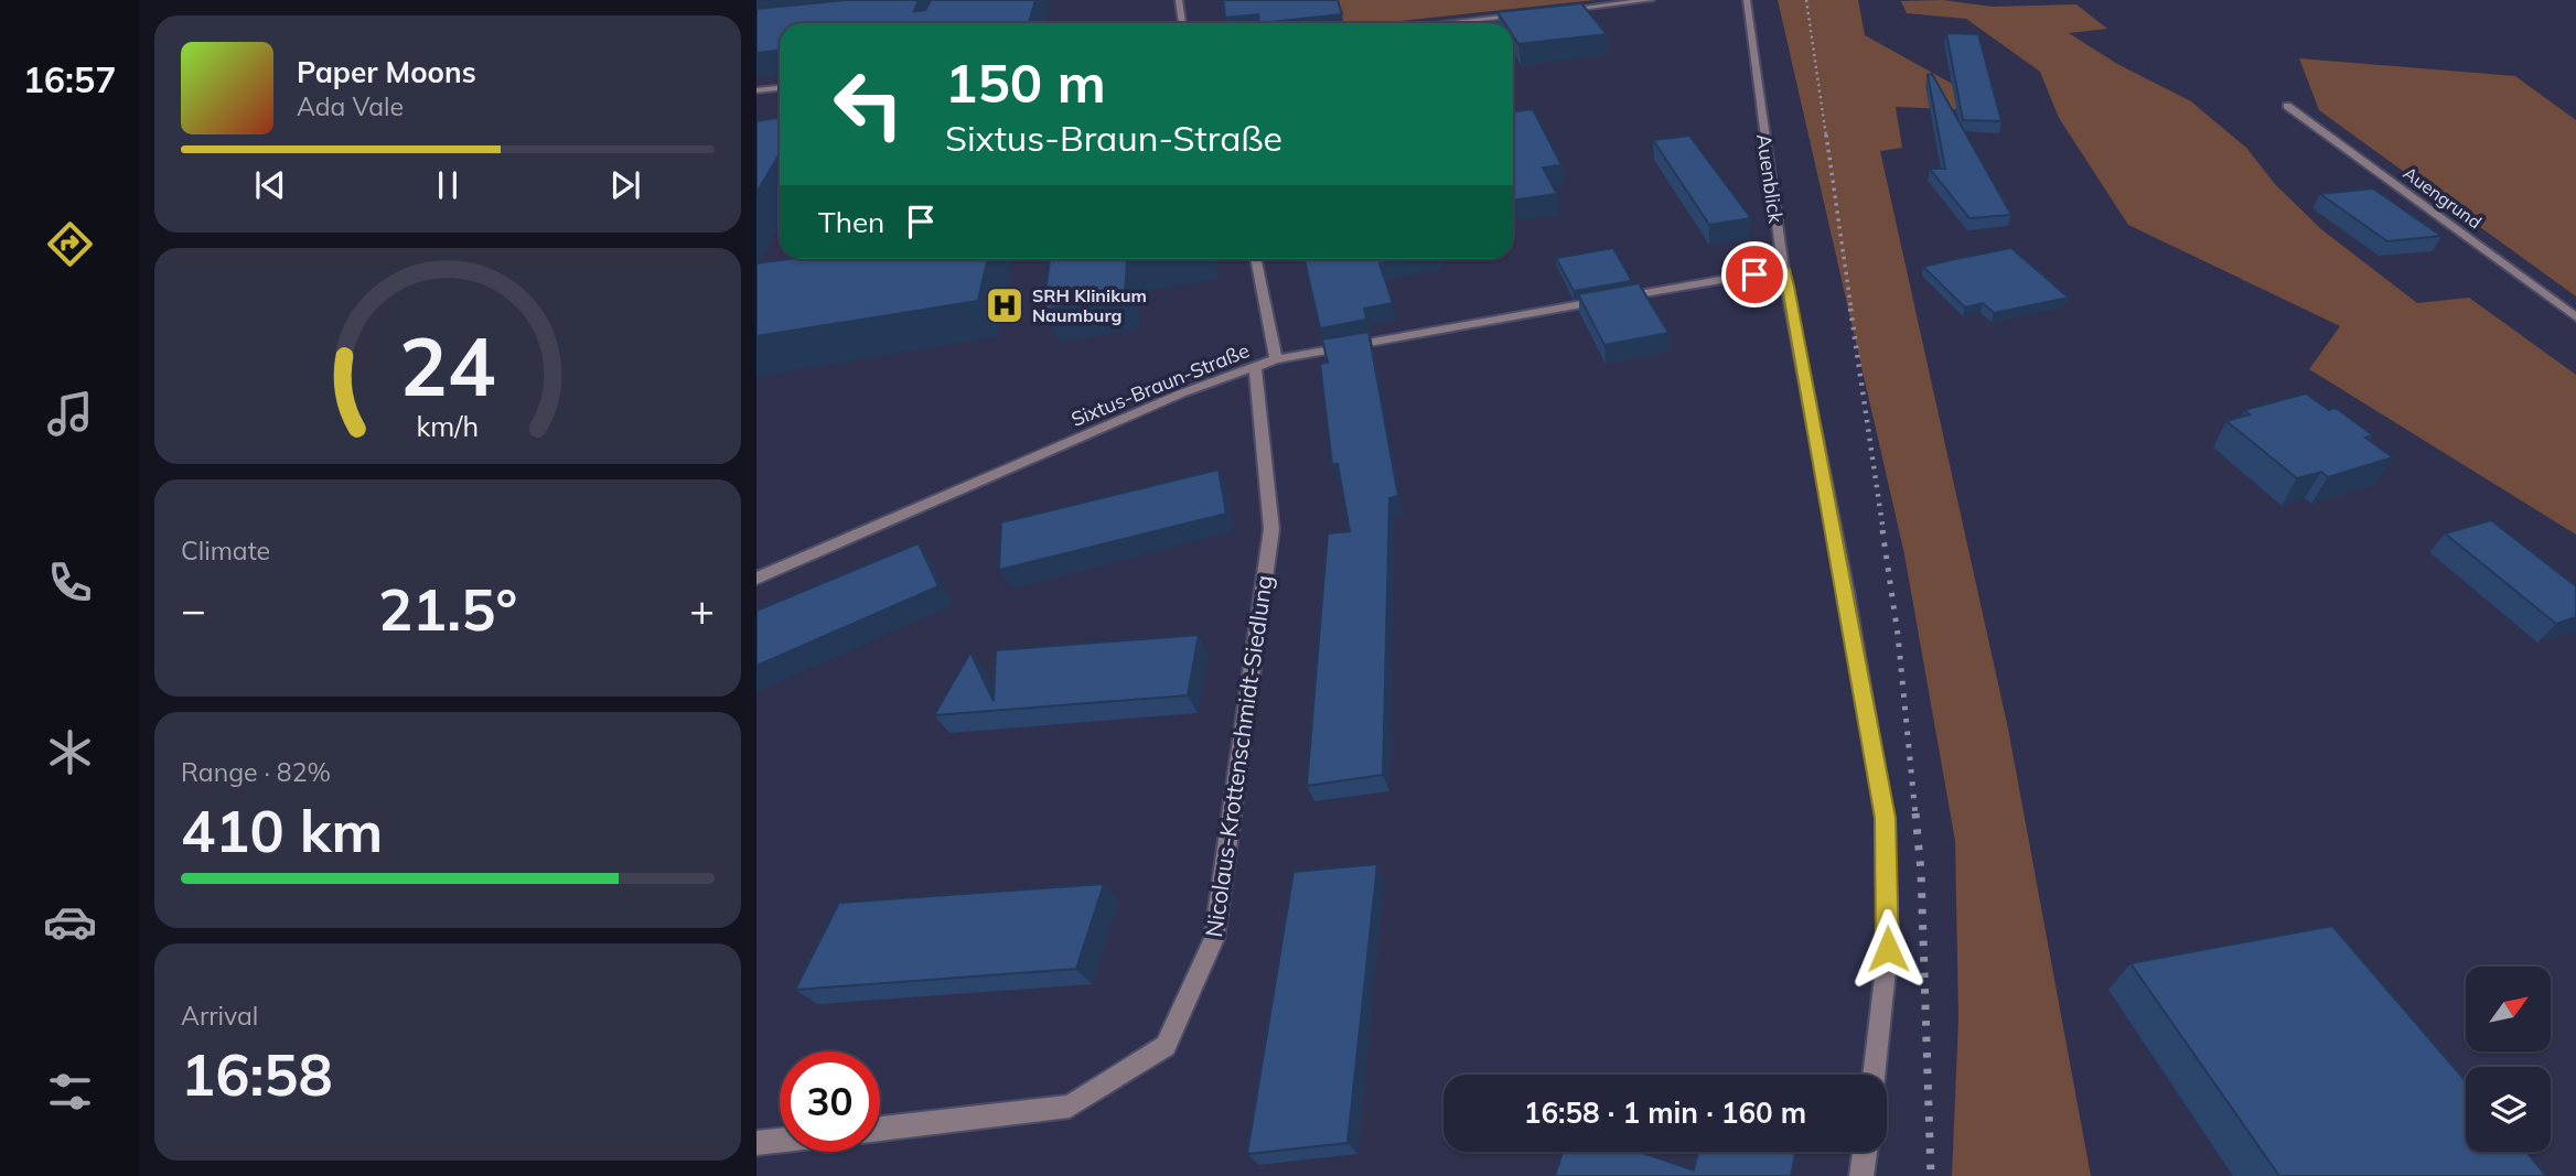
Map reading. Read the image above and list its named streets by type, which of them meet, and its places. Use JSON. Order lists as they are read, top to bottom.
{
  "streets": {
    "street": [
      "Auenblick",
      "Auengrund",
      "Sixtus-Braun-Straße",
      "Nicolaus-Krottenschmidt-Siedlung"
    ]
  },
  "crossings": [
    ["Auenblick", "Sixtus-Braun-Straße"],
    ["Sixtus-Braun-Straße", "Nicolaus-Krottenschmidt-Siedlung"]
  ],
  "places": {
    "hospital": ["SRH Klinikum Naumburg"]
  },
  "north": "top right",
  "page": {
    "tabs": "16:57",
    "turn": ["150 m", "Sixtus-Braun-Straße"],
    "song": ["Paper Moons", "Ada Vale"],
    "then": "Then",
    "tile": [
      "Climate",
      ["Range · 82%", "410 km"],
      ["Arrival", "16:58"]
    ],
    "heat": ["−", "21.5°", "+"],
    "limit": "30",
    "trip": "16:58 · 1 min · 160 m",
    "gauge": ["24", "km/h"]
  }
}
